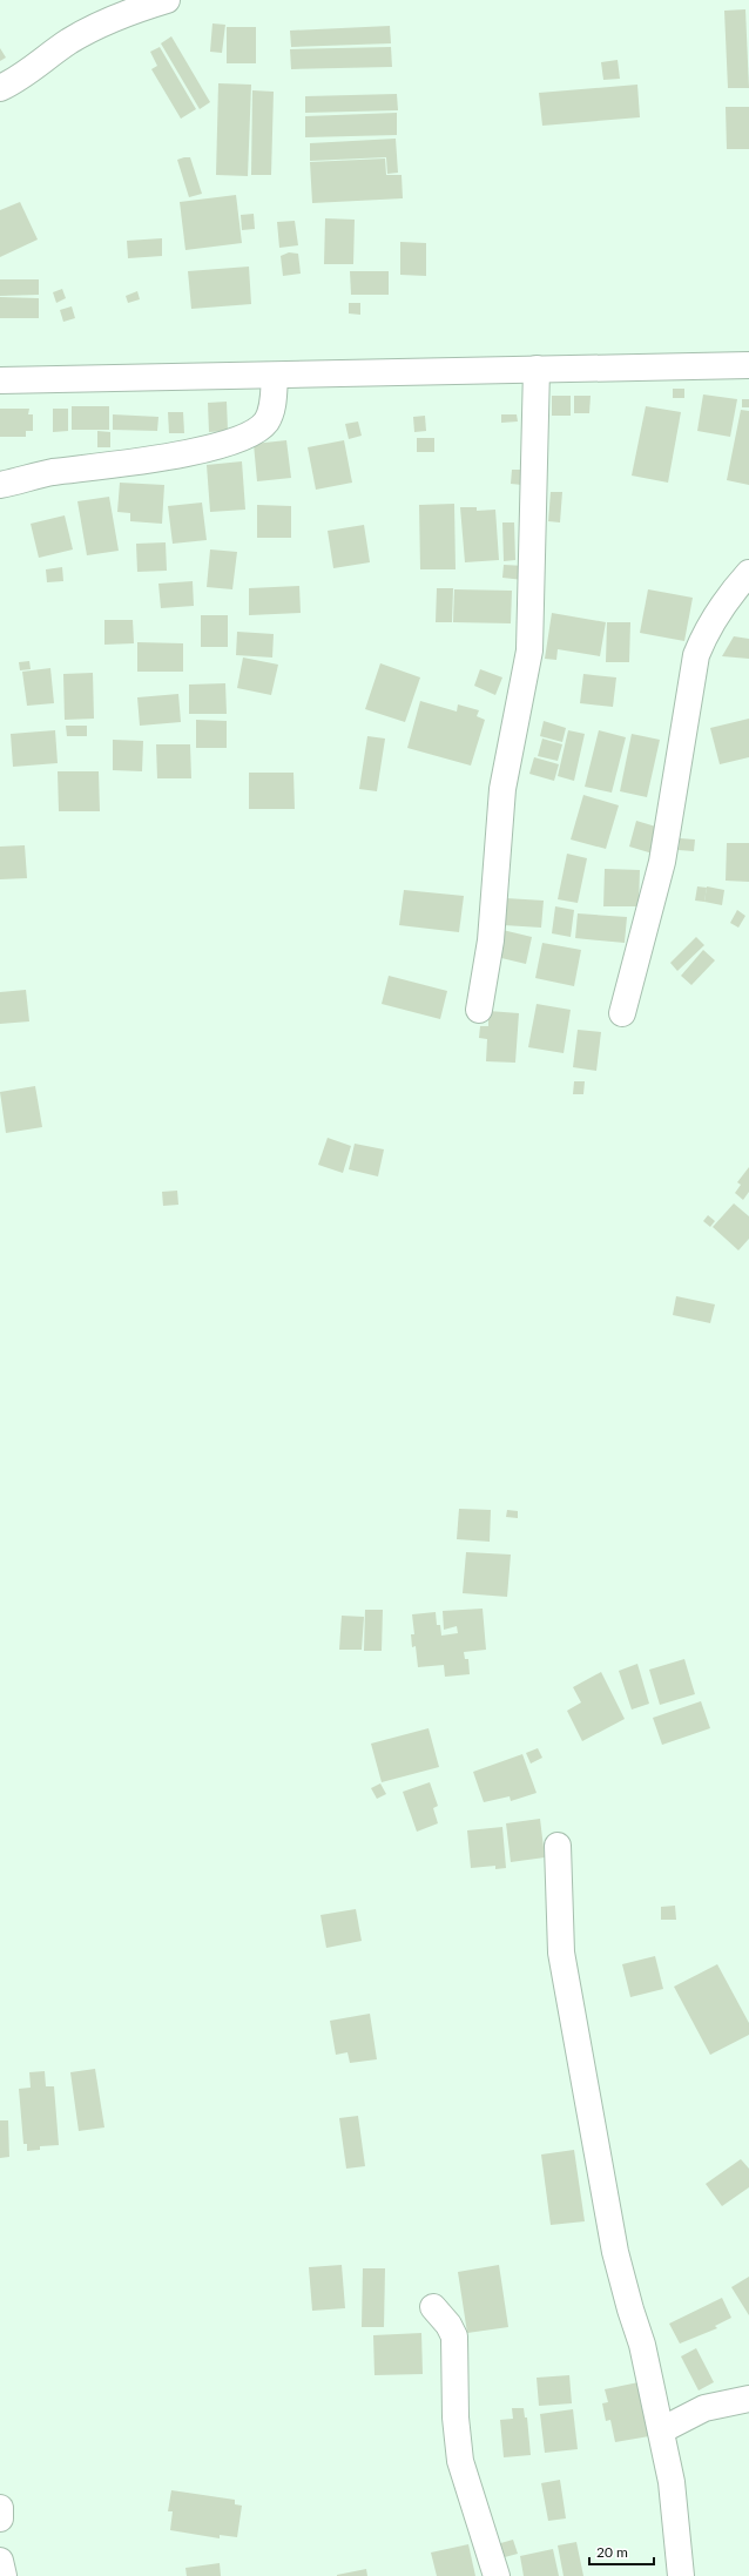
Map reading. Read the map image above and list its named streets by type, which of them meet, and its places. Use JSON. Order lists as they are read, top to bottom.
{
  "scale_bar": "20 m"
}
